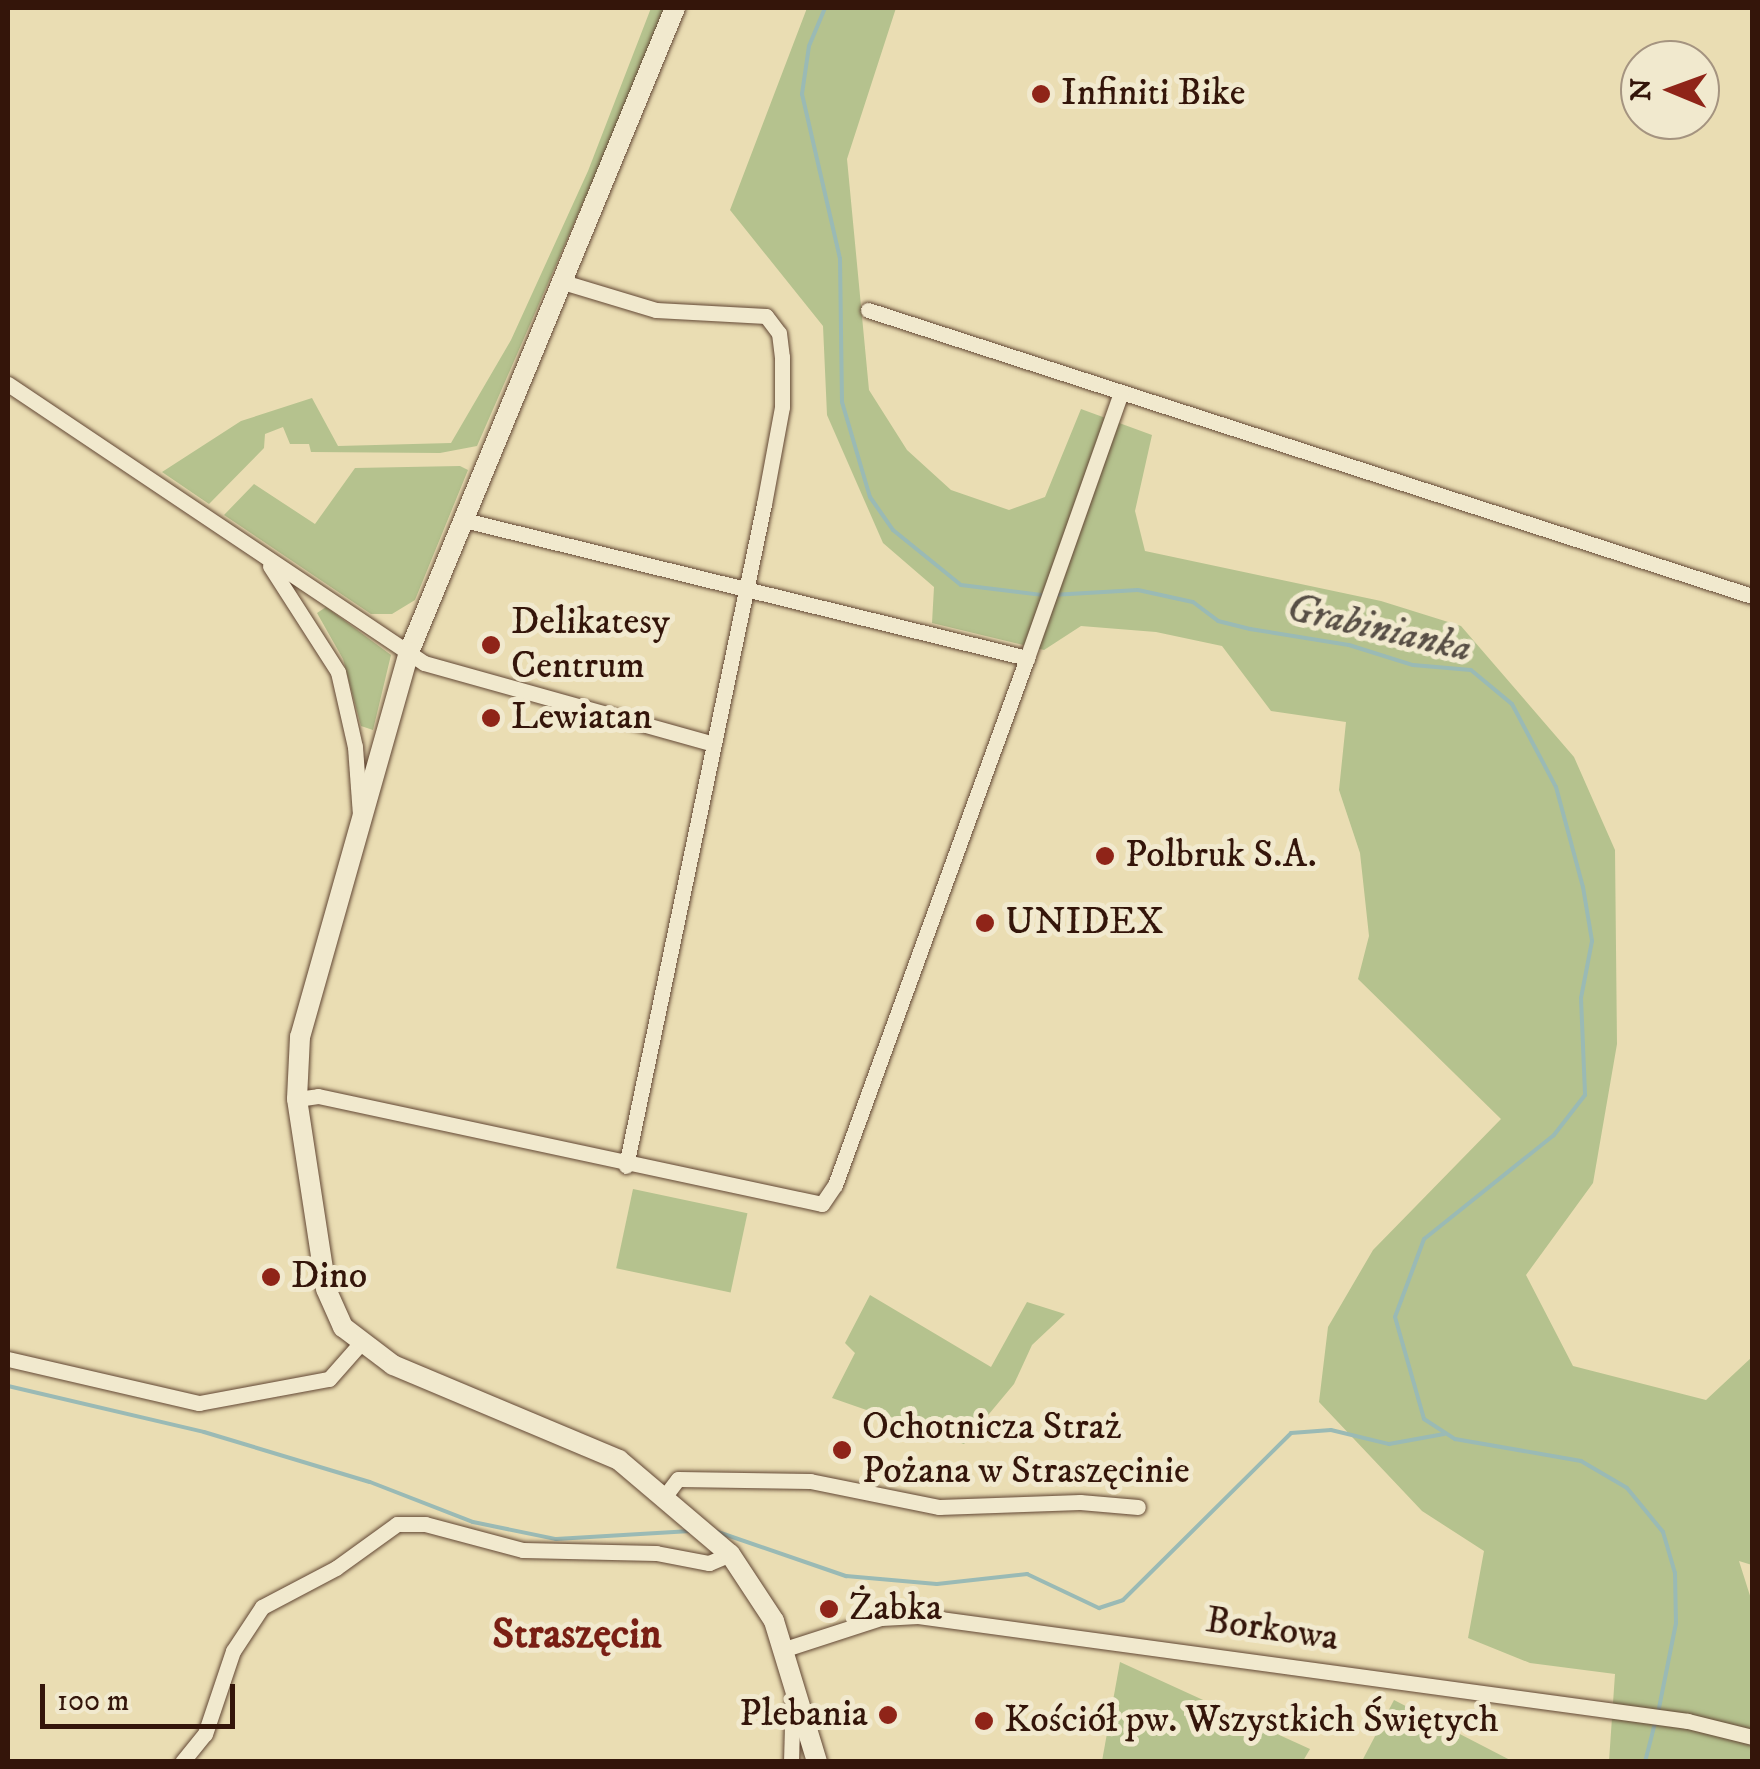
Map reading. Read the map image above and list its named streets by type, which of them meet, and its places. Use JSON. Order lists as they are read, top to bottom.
{
  "streets": {
    "street": ["Borkowa"]
  },
  "districts": ["Straszęcin"],
  "water": ["Grabinianka"],
  "places": [
    "Infiniti Bike",
    "Delikatesy Centrum",
    "Lewiatan",
    "Polbruk S.A.",
    "UNIDEX",
    "Dino",
    "Ochotnicza Straż Pożana w Straszęcinie",
    "Żabka",
    "Plebania",
    "Kościół pw. Wszystkich Świętych"
  ],
  "scale_bar": "100 m",
  "north": "left"
}
